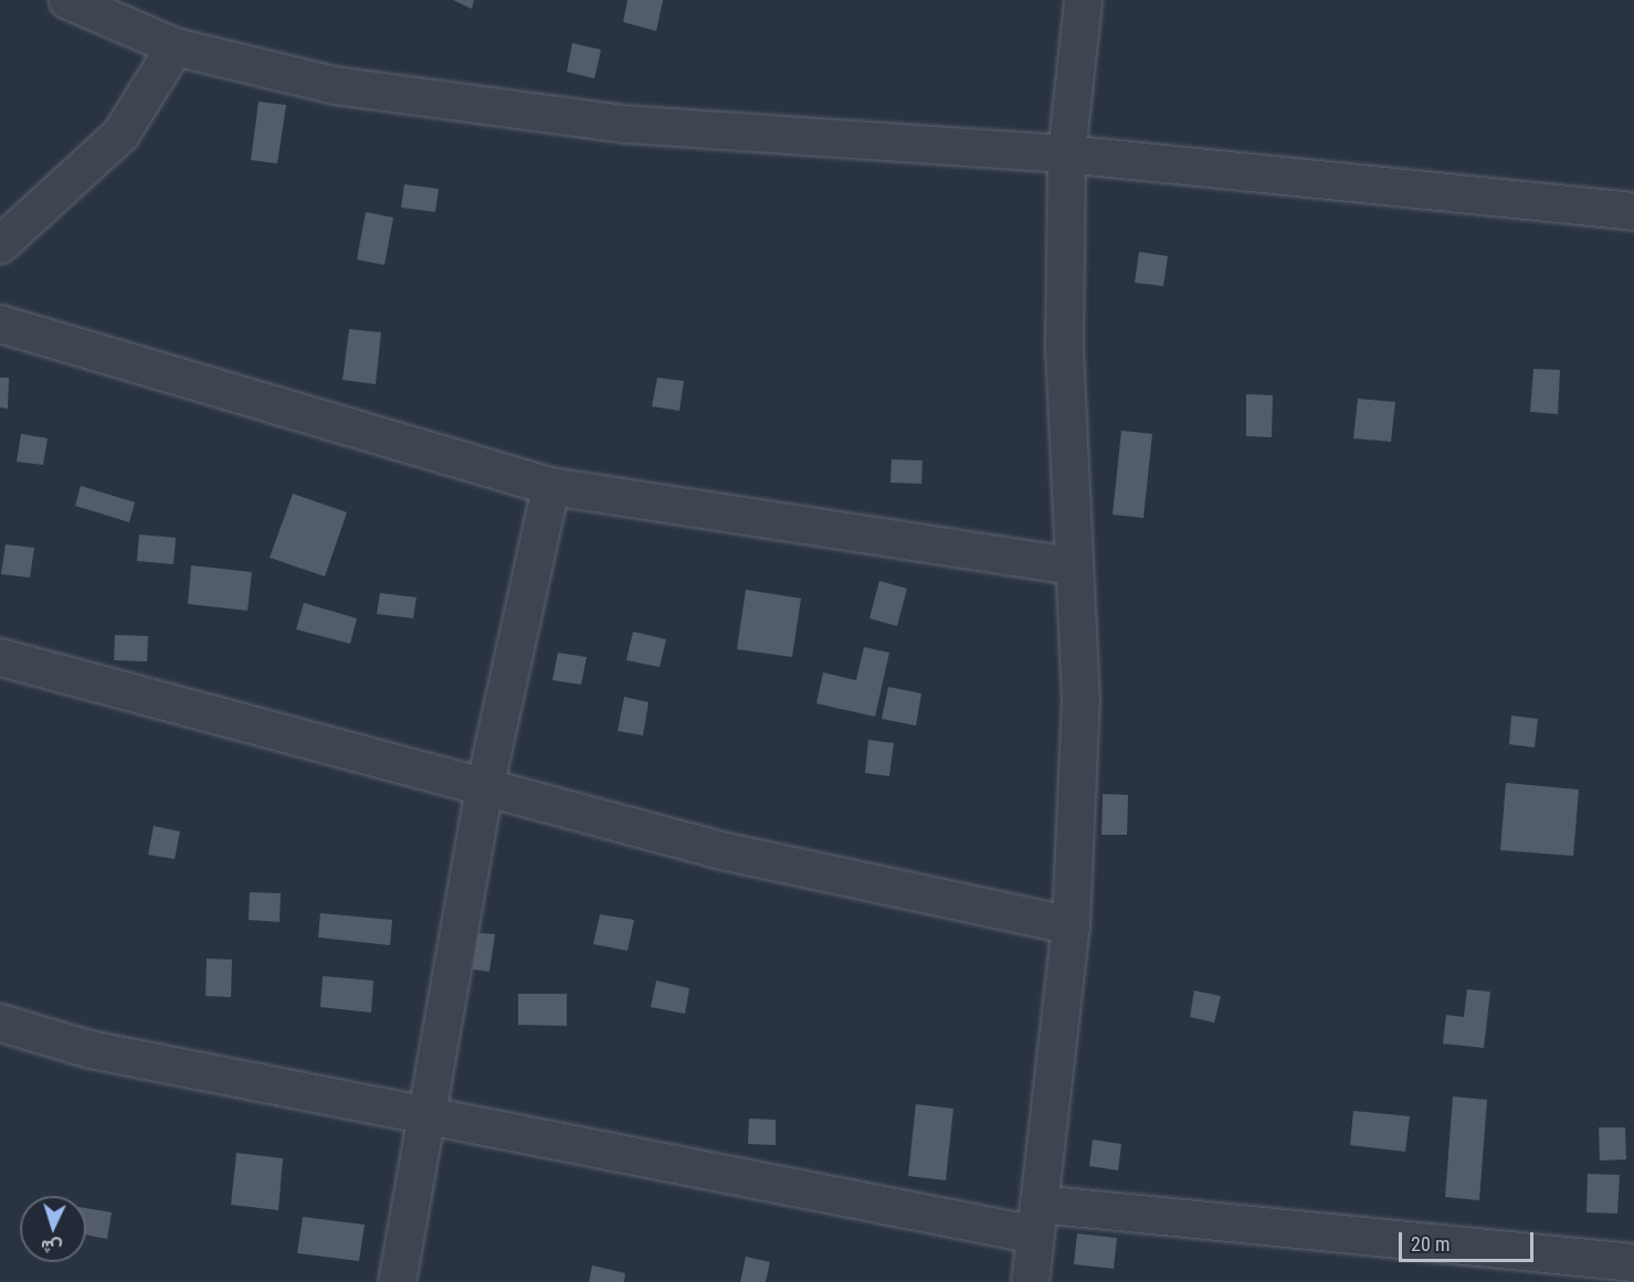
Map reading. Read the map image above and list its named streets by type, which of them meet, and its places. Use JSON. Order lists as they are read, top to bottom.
{
  "scale_bar": "20 m",
  "north": "bottom"
}
